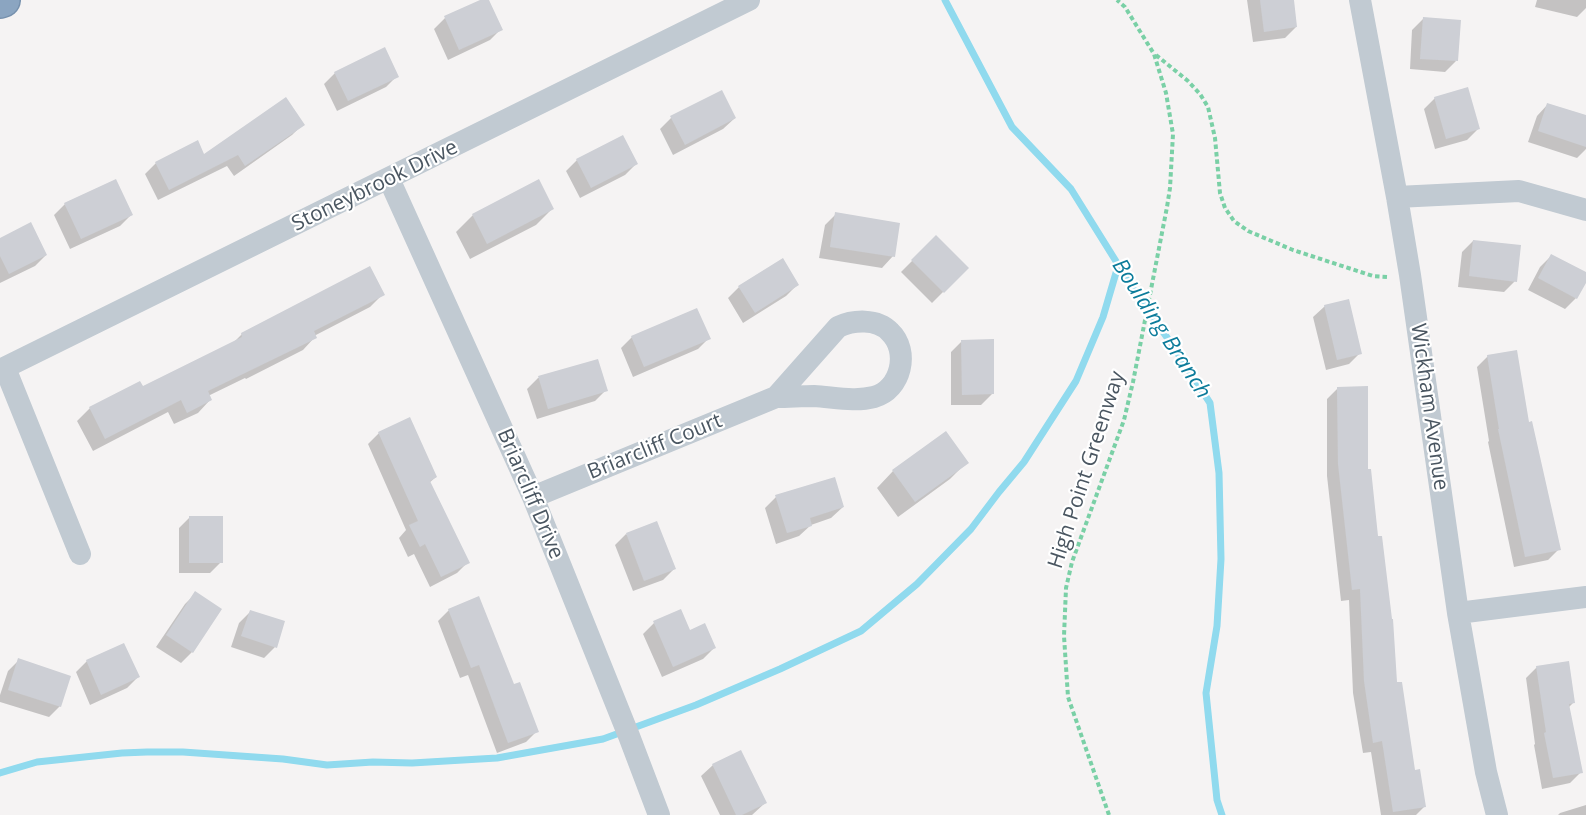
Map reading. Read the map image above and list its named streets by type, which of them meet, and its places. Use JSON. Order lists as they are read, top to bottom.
{
  "streets": {
    "street": [
      "Stoneybrook Drive",
      "Wickham Avenue",
      "Briarcliff Court",
      "Briarcliff Drive"
    ],
    "path": ["High Point Greenway"]
  },
  "crossings": [
    ["Stoneybrook Drive", "Briarcliff Drive"],
    ["Briarcliff Court", "Briarcliff Drive"]
  ],
  "water": ["Boulding Branch"]
}
